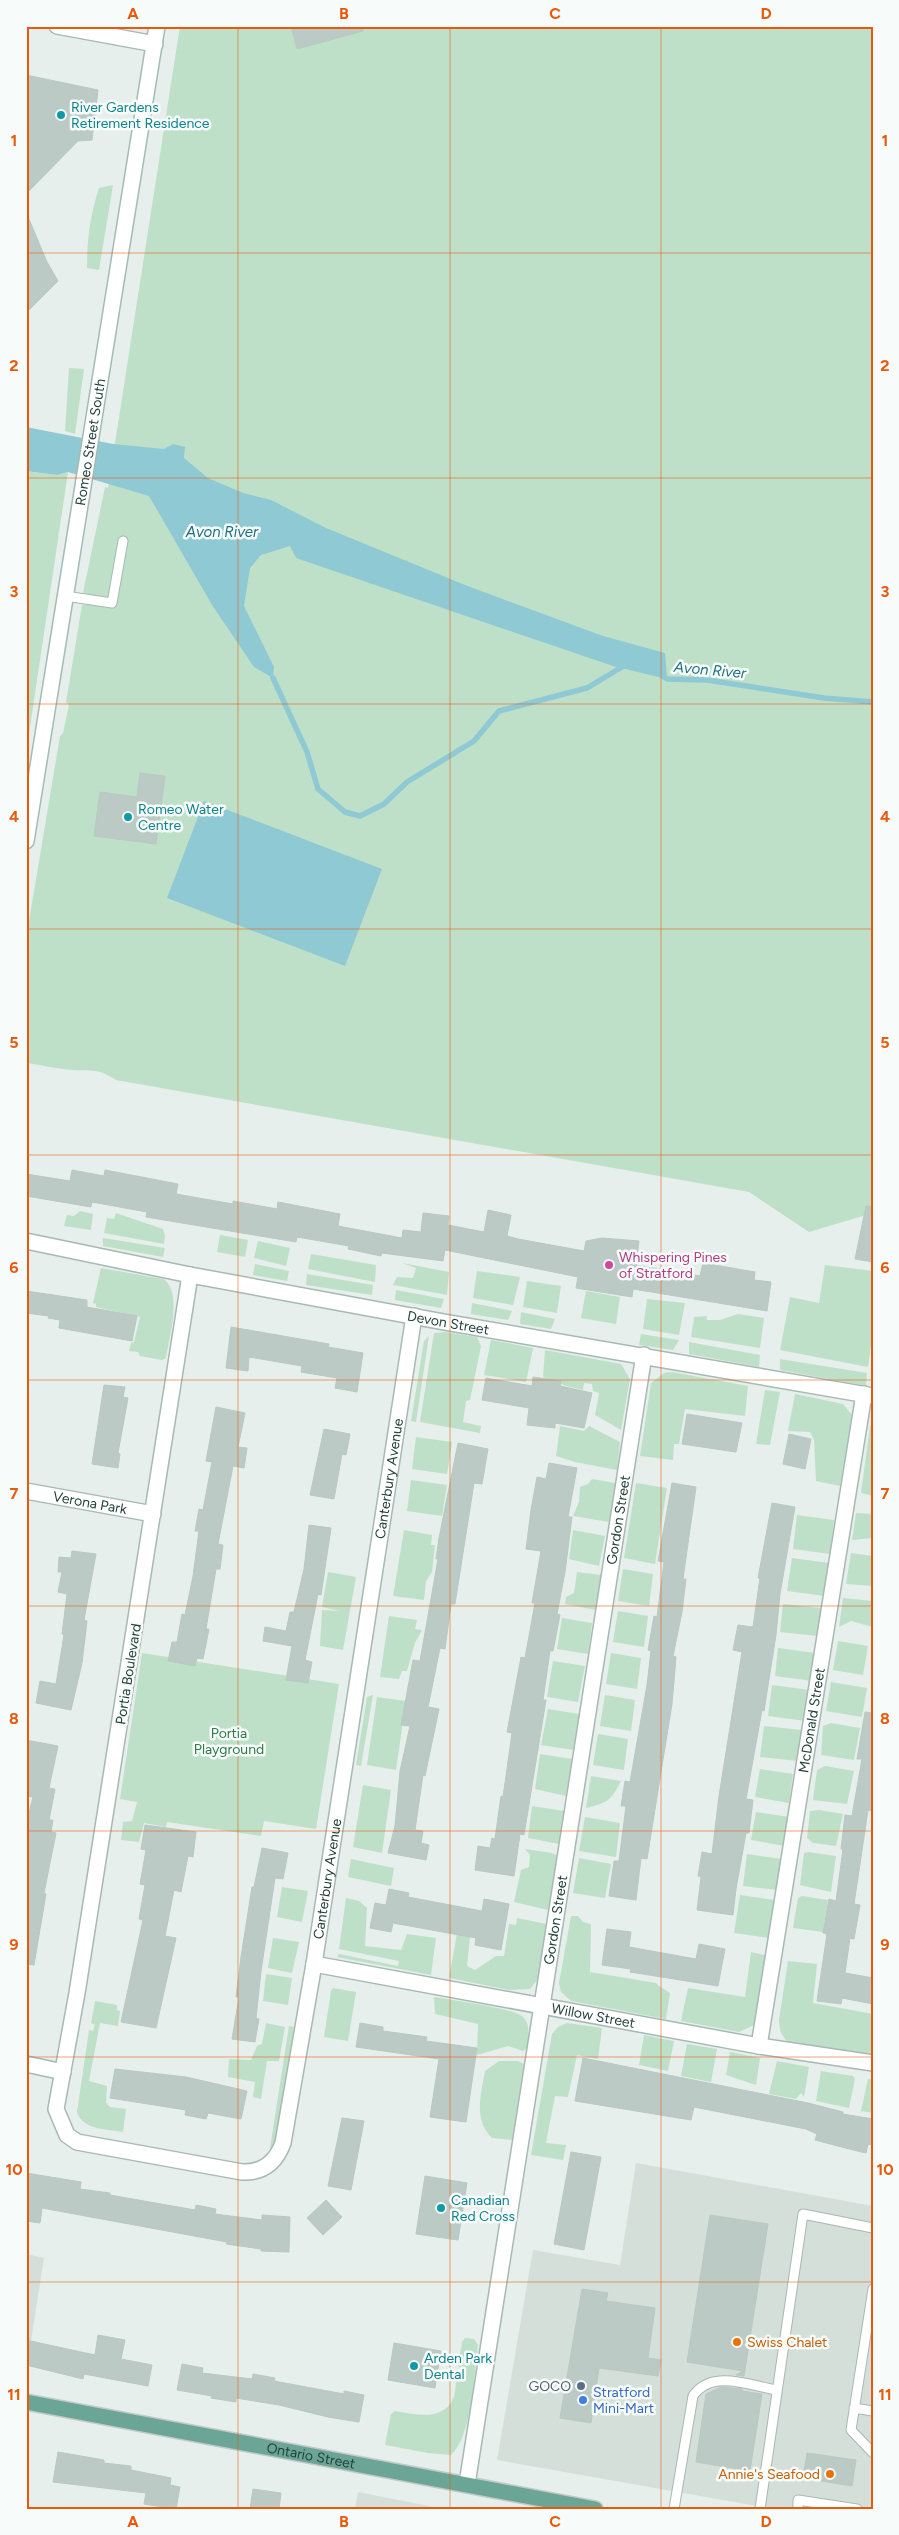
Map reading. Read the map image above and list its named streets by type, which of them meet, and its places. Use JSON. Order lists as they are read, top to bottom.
{
  "streets": {
    "main road": ["Ontario Street"],
    "street": [
      "Romeo Street South",
      "Devon Street",
      "Canterbury Avenue",
      "Verona Park",
      "Gordon Street",
      "Portia Boulevard",
      "McDonald Street",
      "Willow Street"
    ]
  },
  "crossings": [
    ["Devon Street", "Canterbury Avenue"],
    ["Devon Street", "Gordon Street"],
    ["Devon Street", "Portia Boulevard"],
    ["Devon Street", "McDonald Street"],
    ["Canterbury Avenue", "Portia Boulevard"],
    ["Canterbury Avenue", "Willow Street"],
    ["Verona Park", "Portia Boulevard"],
    ["Gordon Street", "Willow Street"],
    ["Gordon Street", "Ontario Street"],
    ["McDonald Street", "Willow Street"]
  ],
  "water": ["Avon River"],
  "parks": ["Portia Playground"],
  "places": [
    "River Gardens Retirement Residence",
    "Romeo Water Centre",
    "Whispering Pines of Stratford",
    "Canadian Red Cross",
    "Swiss Chalet",
    "Arden Park Dental",
    "GOCO",
    "Stratford Mini-Mart",
    "Annie's Seafood"
  ],
  "grid": {
    "columns": [
      "A",
      "B",
      "C",
      "D"
    ],
    "rows": [
      "1",
      "2",
      "3",
      "4",
      "5",
      "6",
      "7",
      "8",
      "9",
      "10",
      "11"
    ]
  }
}
